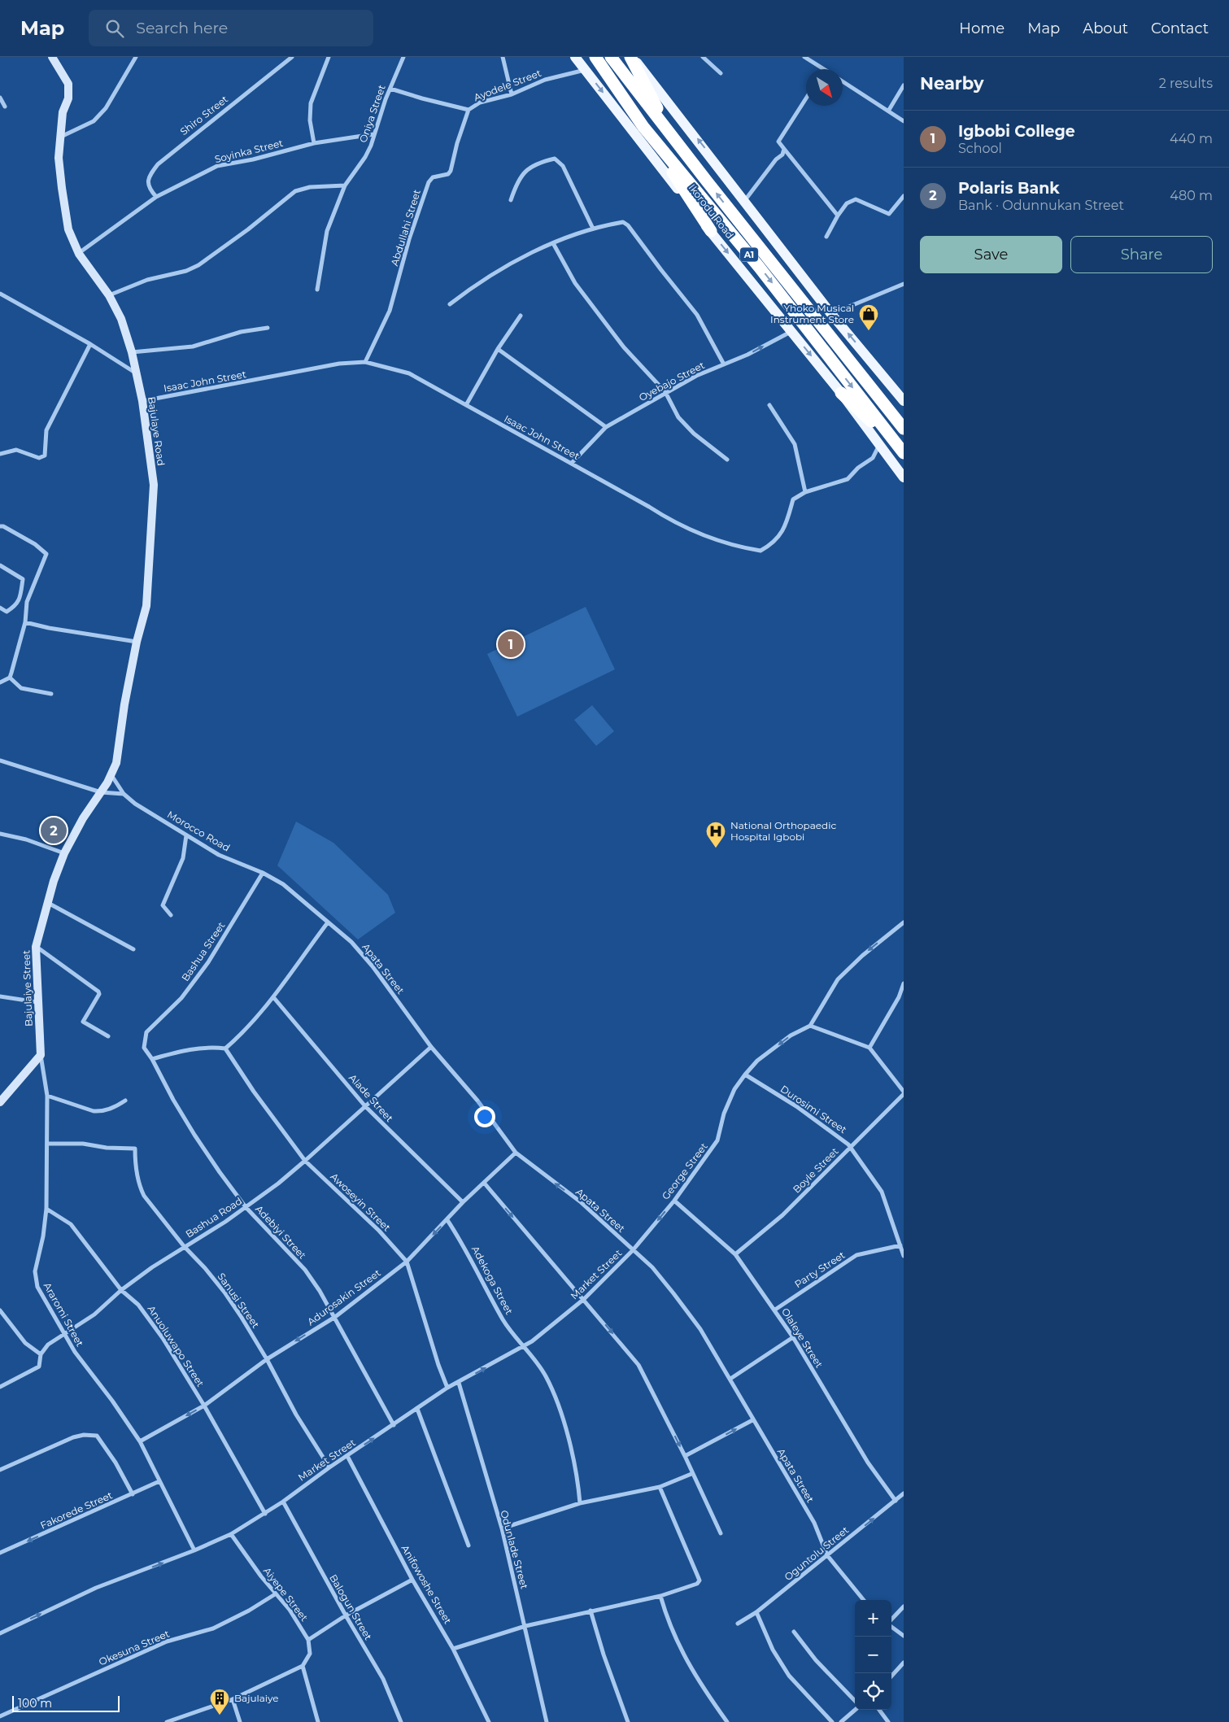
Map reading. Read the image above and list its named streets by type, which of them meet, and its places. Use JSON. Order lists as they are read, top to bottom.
{
  "streets": {
    "highway": ["Ikorodu Road", "A1"],
    "street": [
      "Ayodele Street",
      "Oniya Street",
      "Shiro Street",
      "Soyinka Street",
      "Abdullahi Street",
      "Isaac John Street",
      "Oyebajo Street",
      "Bajulaye Road",
      "Morocco Road",
      "Bashua Street",
      "Apata Street",
      "Bajulaiye Street",
      "Alade Street",
      "Durosimi Street",
      "Boyle Street",
      "George Street",
      "Awoseyin Street",
      "Bashua Road",
      "Adebiyi Street",
      "Party Street",
      "Market Street",
      "Adekoga Street",
      "Adurosakin Street",
      "Sanusi Street",
      "Araromi Street",
      "Olaleye Street",
      "Anuoluwapo Street",
      "Fakorede Street",
      "Odunlade Street",
      "Oguntolu Street",
      "Anifowoshe Street",
      "Aiyepe Street",
      "Balogun Street",
      "Okesuna Street"
    ]
  },
  "crossings": [
    ["Ayodele Street", "Oniya Street"],
    ["Ayodele Street", "Ikorodu Road"],
    ["Ayodele Street", "Abdullahi Street"],
    ["Oniya Street", "Soyinka Street"],
    ["Shiro Street", "Soyinka Street"],
    ["Soyinka Street", "Bajulaye Road"],
    ["Ikorodu Road", "Isaac John Street"],
    ["Ikorodu Road", "Oyebajo Street"],
    ["Abdullahi Street", "Isaac John Street"],
    ["Isaac John Street", "Oyebajo Street"],
    ["Isaac John Street", "Bajulaye Road"],
    ["Bajulaye Road", "Morocco Road"],
    ["Bajulaye Road", "Bajulaiye Street"],
    ["Morocco Road", "Bashua Street"],
    ["Morocco Road", "Apata Street"],
    ["Bashua Street", "Adebiyi Street"],
    ["Apata Street", "George Street"],
    ["Apata Street", "Bashua Road"],
    ["Apata Street", "Market Street"],
    ["Apata Street", "Adurosakin Street"],
    ["Apata Street", "Oguntolu Street"],
    ["Bajulaiye Street", "Araromi Street"],
    ["Alade Street", "Bashua Road"],
    ["Alade Street", "Adurosakin Street"],
    ["Durosimi Street", "Boyle Street"],
    ["Durosimi Street", "George Street"],
    ["Durosimi Street", "Party Street"],
    ["Boyle Street", "Olaleye Street"],
    ["George Street", "Market Street"],
    ["George Street", "Olaleye Street"],
    ["Awoseyin Street", "Bashua Road"],
    ["Awoseyin Street", "Market Street"],
    ["Awoseyin Street", "Adurosakin Street"],
    ["Bashua Road", "Adebiyi Street"],
    ["Bashua Road", "Sanusi Street"],
    ["Bashua Road", "Araromi Street"],
    ["Bashua Road", "Anuoluwapo Street"],
    ["Adebiyi Street", "Market Street"],
    ["Adebiyi Street", "Adurosakin Street"],
    ["Party Street", "Olaleye Street"],
    ["Market Street", "Adekoga Street"],
    ["Market Street", "Sanusi Street"],
    ["Market Street", "Araromi Street"],
    ["Market Street", "Anuoluwapo Street"],
    ["Market Street", "Odunlade Street"],
    ["Market Street", "Anifowoshe Street"],
    ["Market Street", "Aiyepe Street"],
    ["Market Street", "Balogun Street"],
    ["Adekoga Street", "Adurosakin Street"],
    ["Adurosakin Street", "Sanusi Street"],
    ["Adurosakin Street", "Araromi Street"],
    ["Adurosakin Street", "Anuoluwapo Street"],
    ["Sanusi Street", "Araromi Street"],
    ["Araromi Street", "Anuoluwapo Street"],
    ["Araromi Street", "Fakorede Street"],
    ["Olaleye Street", "Oguntolu Street"],
    ["Aiyepe Street", "Okesuna Street"]
  ],
  "one_way": [
    "George Street",
    "Market Street",
    "Adurosakin Street",
    "Fakorede Street",
    "Oguntolu Street"
  ],
  "places": {
    "shop": ["Yhoko Musical Instrument Store"],
    "hospital": ["National Orthopaedic Hospital Igbobi"],
    "building": ["Bajulaiye"]
  },
  "scale_bar": "100 m",
  "north": "bottom right",
  "page": {
    "header": "Map",
    "search": "Search here",
    "nav": [
      "Home",
      "Map",
      "About",
      "Contact"
    ],
    "heading": ["Nearby", "2 results"],
    "list": [
      {
        "mark": "1",
        "name": "Igbobi College",
        "note": "School",
        "value": "440 m"
      },
      {
        "mark": "2",
        "name": "Polaris Bank",
        "note": "Bank · Odunnukan Street",
        "value": "480 m"
      }
    ],
    "buttons": ["Save", "Share"],
    "pins": ["1", "2"],
    "map_buttons": ["+", "−"],
    "scale": "100 m"
  }
}
